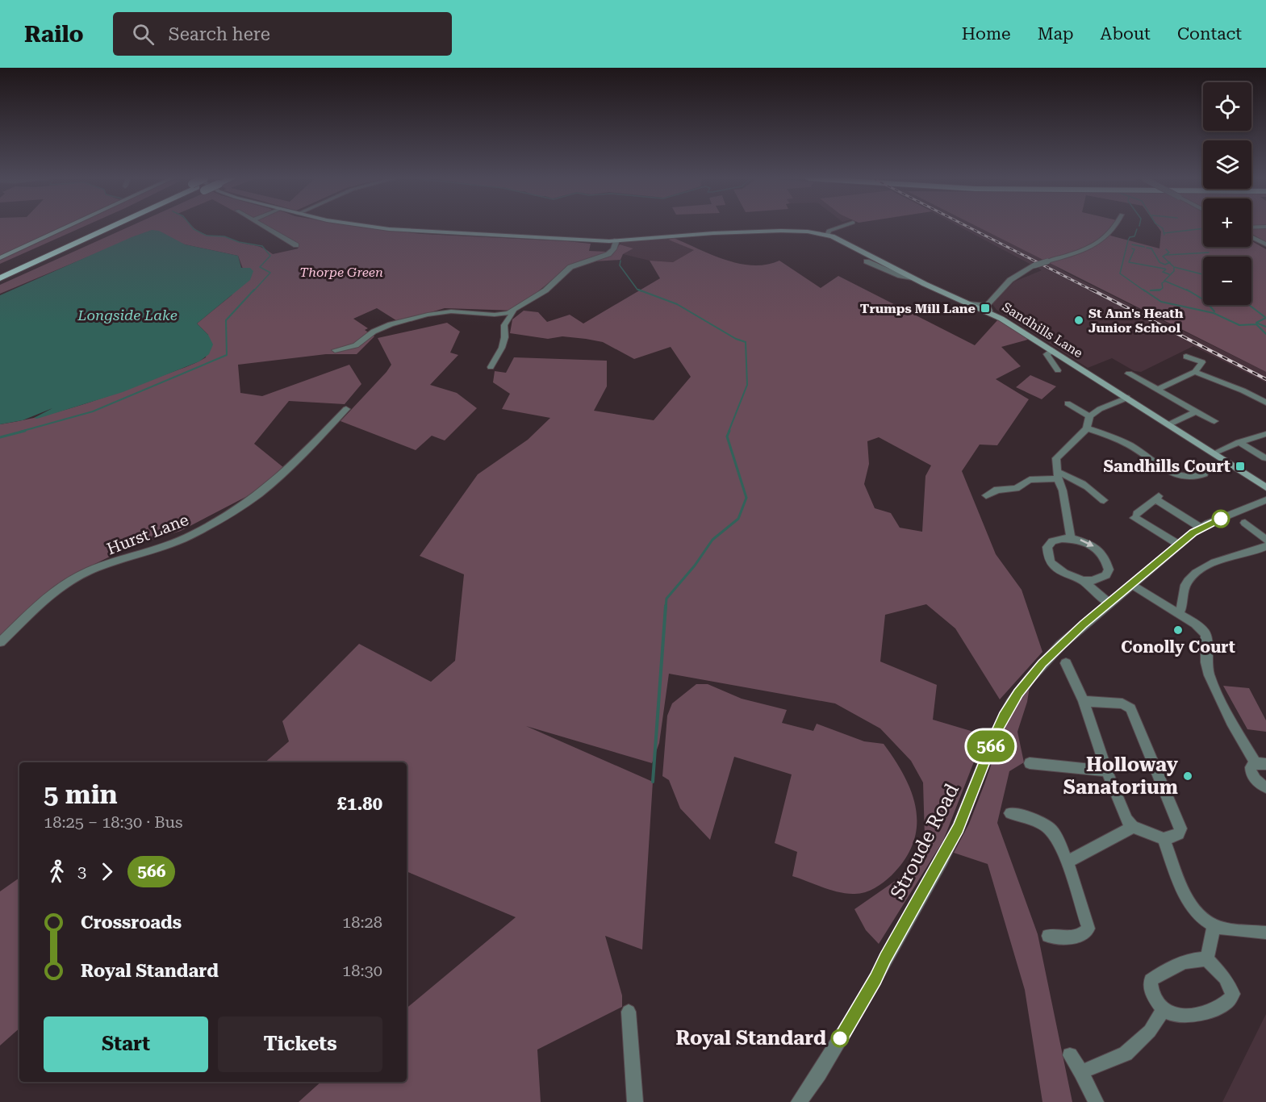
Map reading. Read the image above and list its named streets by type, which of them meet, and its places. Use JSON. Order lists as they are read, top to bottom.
{
  "streets": {
    "main road": ["Sandhills Lane"],
    "street": ["Hurst Lane", "Stroude Road"]
  },
  "water": ["Longside Lake"],
  "parks": ["Thorpe Green"],
  "places": {
    "transit": ["Trumps Mill Lane", "Sandhills Court"],
    "other": [
      "St Ann's Heath Junior School",
      "Conolly Court",
      "Holloway Sanatorium",
      "Royal Standard"
    ]
  },
  "lines": ["bus line 566"],
  "page": {
    "header": "Railo",
    "search": "Search here",
    "nav": [
      "Home",
      "Map",
      "About",
      "Contact"
    ],
    "on_map": "566",
    "map_buttons": ["+", "−"],
    "heading": ["5 min", "18:25 – 18:30 · Bus", "£1.80"],
    "legs": ["3", "566"],
    "list": [
      {
        "name": "Crossroads",
        "value": "18:28"
      },
      {
        "name": "Royal Standard",
        "value": "18:30"
      }
    ],
    "buttons": ["Start", "Tickets"]
  }
}
